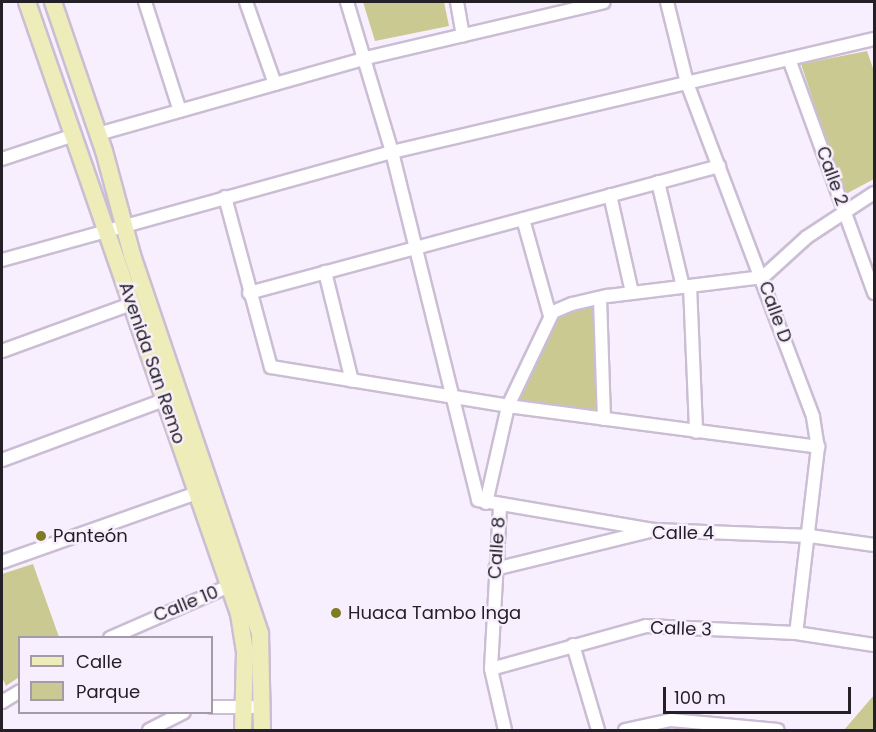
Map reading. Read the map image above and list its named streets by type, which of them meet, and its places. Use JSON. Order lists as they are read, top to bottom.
{
  "streets": {
    "main road": ["Avenida San Remo"],
    "street": [
      "Calle 2",
      "Calle D",
      "Calle 4",
      "Calle 8",
      "Calle 10",
      "Calle 3"
    ]
  },
  "crossings": [
    ["Calle D", "Calle 4"],
    ["Calle D", "Calle 3"],
    ["Avenida San Remo", "Calle 10"],
    ["Calle 4", "Calle 8"],
    ["Calle 8", "Calle 3"]
  ],
  "places": ["Panteón", "Huaca Tambo Inga"],
  "legend": ["Calle", "Parque"],
  "scale_bar": "100 m"
}
